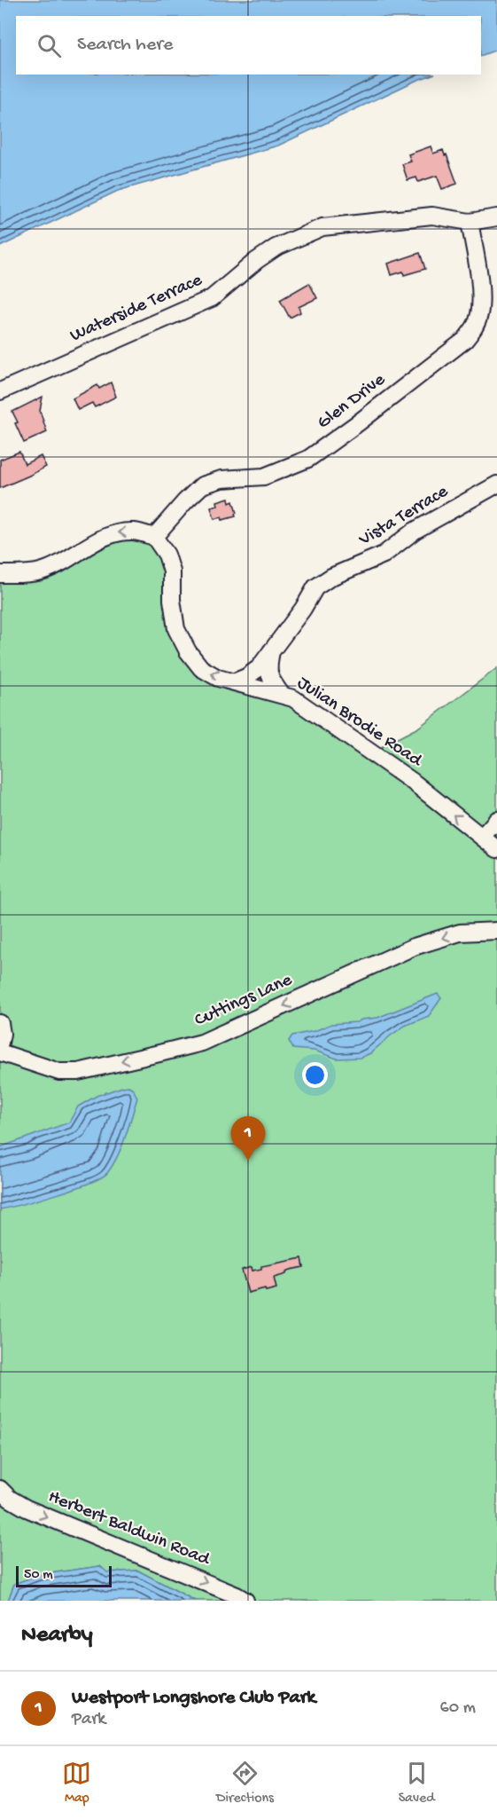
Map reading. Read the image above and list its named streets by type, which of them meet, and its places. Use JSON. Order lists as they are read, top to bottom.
{
  "streets": {
    "street": [
      "Waterside Terrace",
      "Glen Drive",
      "Vista Terrace",
      "Julian Brodie Road",
      "Cuttings Lane",
      "Herbert Baldwin Road"
    ]
  },
  "crossings": [
    ["Waterside Terrace", "Glen Drive"],
    ["Glen Drive", "Julian Brodie Road"],
    ["Vista Terrace", "Julian Brodie Road"]
  ],
  "one_way": ["Julian Brodie Road", "Cuttings Lane", "Herbert Baldwin Road"],
  "scale_bar": "50 m",
  "page": {
    "search": "Search here",
    "pins": "1",
    "scale": "50 m",
    "heading": "Nearby",
    "list": [
      {
        "mark": "1",
        "name": "Westport Longshore Club Park",
        "note": "Park",
        "value": "60 m"
      }
    ],
    "nav": ["Map", "Directions", "Saved"]
  }
}
